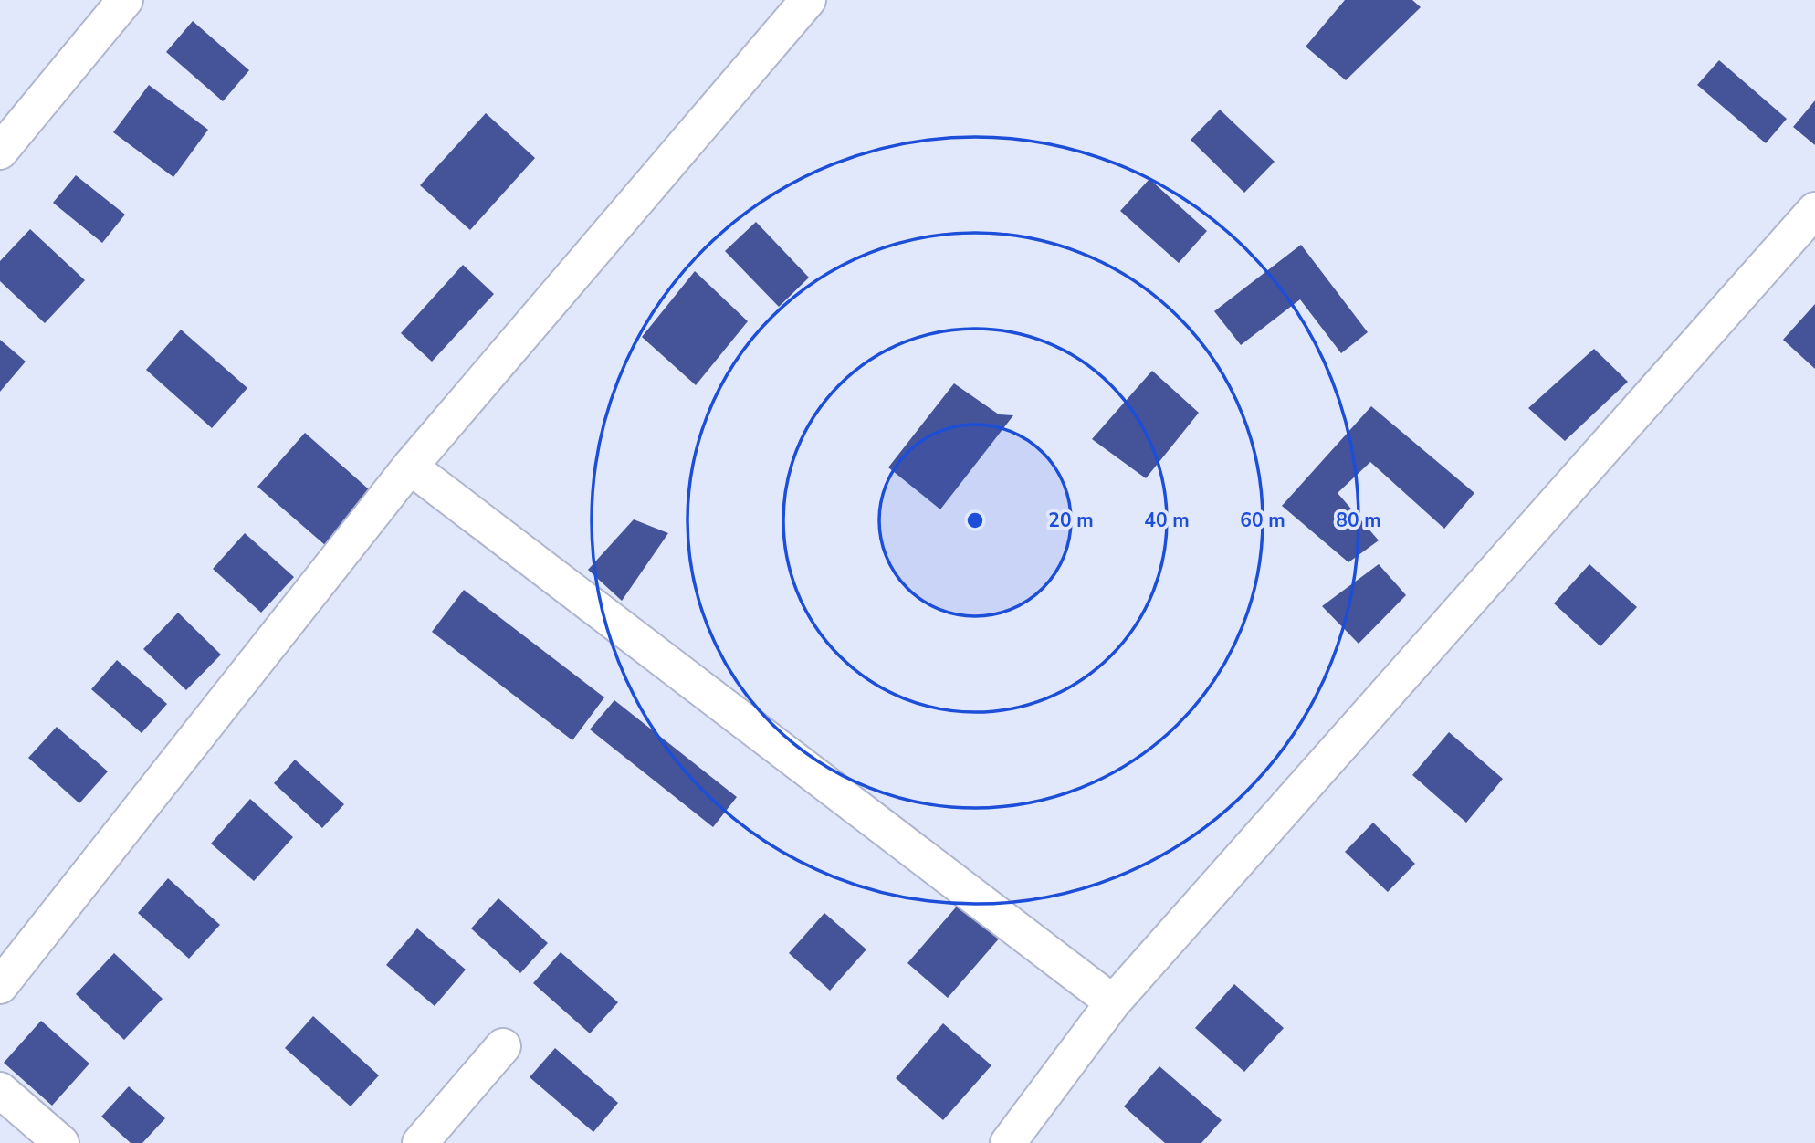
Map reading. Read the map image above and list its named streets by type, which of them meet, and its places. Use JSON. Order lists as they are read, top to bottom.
{
  "rings": [
    "20 m",
    "40 m",
    "60 m",
    "80 m"
  ]
}
